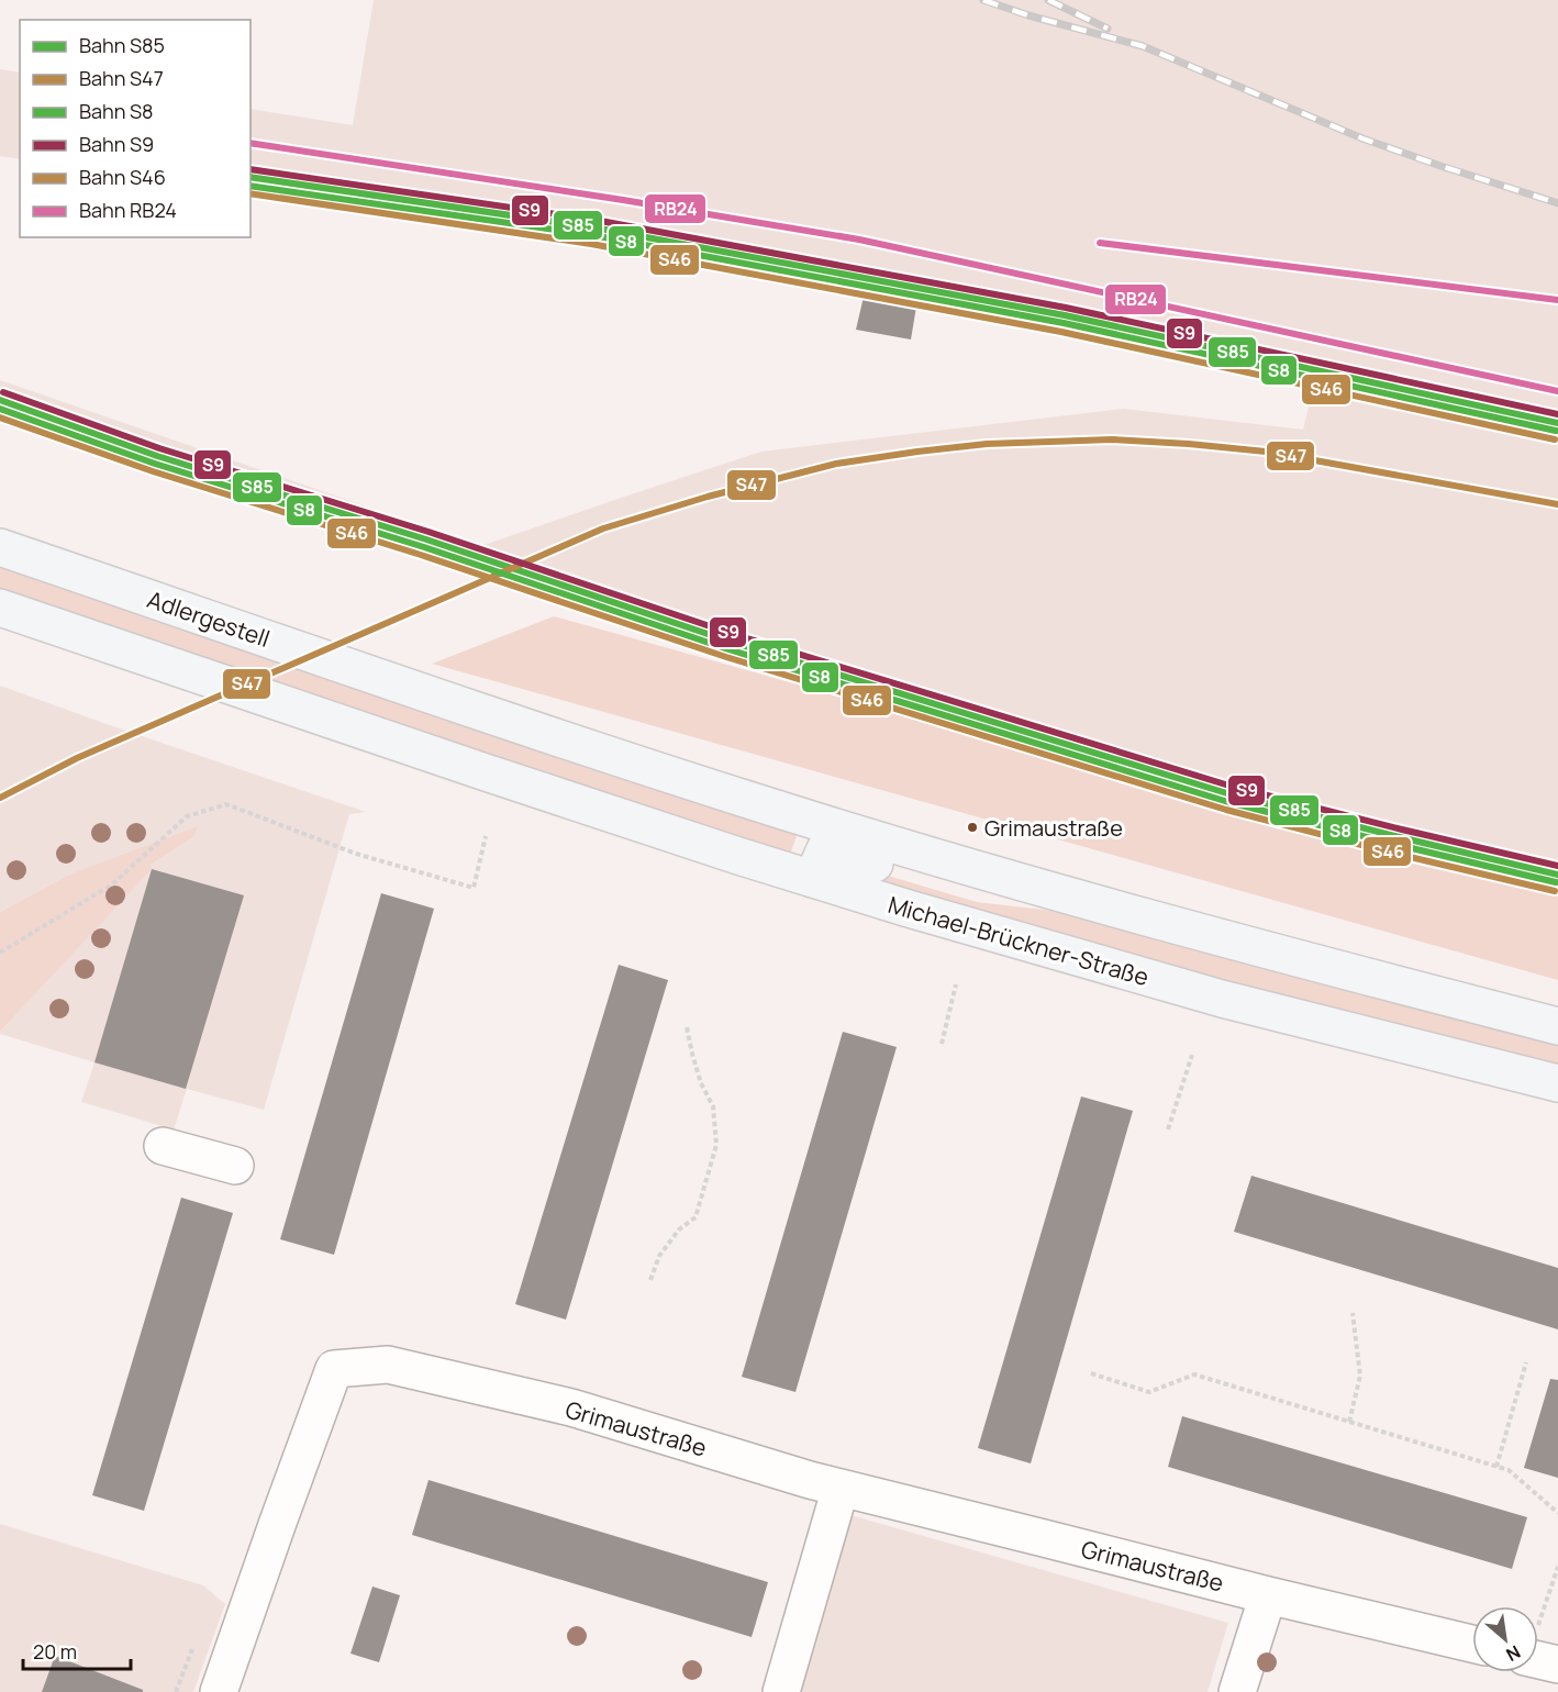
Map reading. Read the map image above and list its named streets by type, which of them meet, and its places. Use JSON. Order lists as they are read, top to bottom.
{
  "streets": {
    "main road": ["Adlergestell", "Michael-Brückner-Straße"],
    "street": ["Grimaustraße"]
  },
  "places": ["Grimaustraße"],
  "lines": [
    "rail line RB24",
    "rail line S9",
    "rail line S85",
    "rail line S8",
    "rail line S46",
    "rail line S47"
  ],
  "legend": [
    "Bahn S85",
    "Bahn S47",
    "Bahn S8",
    "Bahn S9",
    "Bahn S46",
    "Bahn RB24"
  ],
  "scale_bar": "20 m",
  "north": "bottom right"
}
